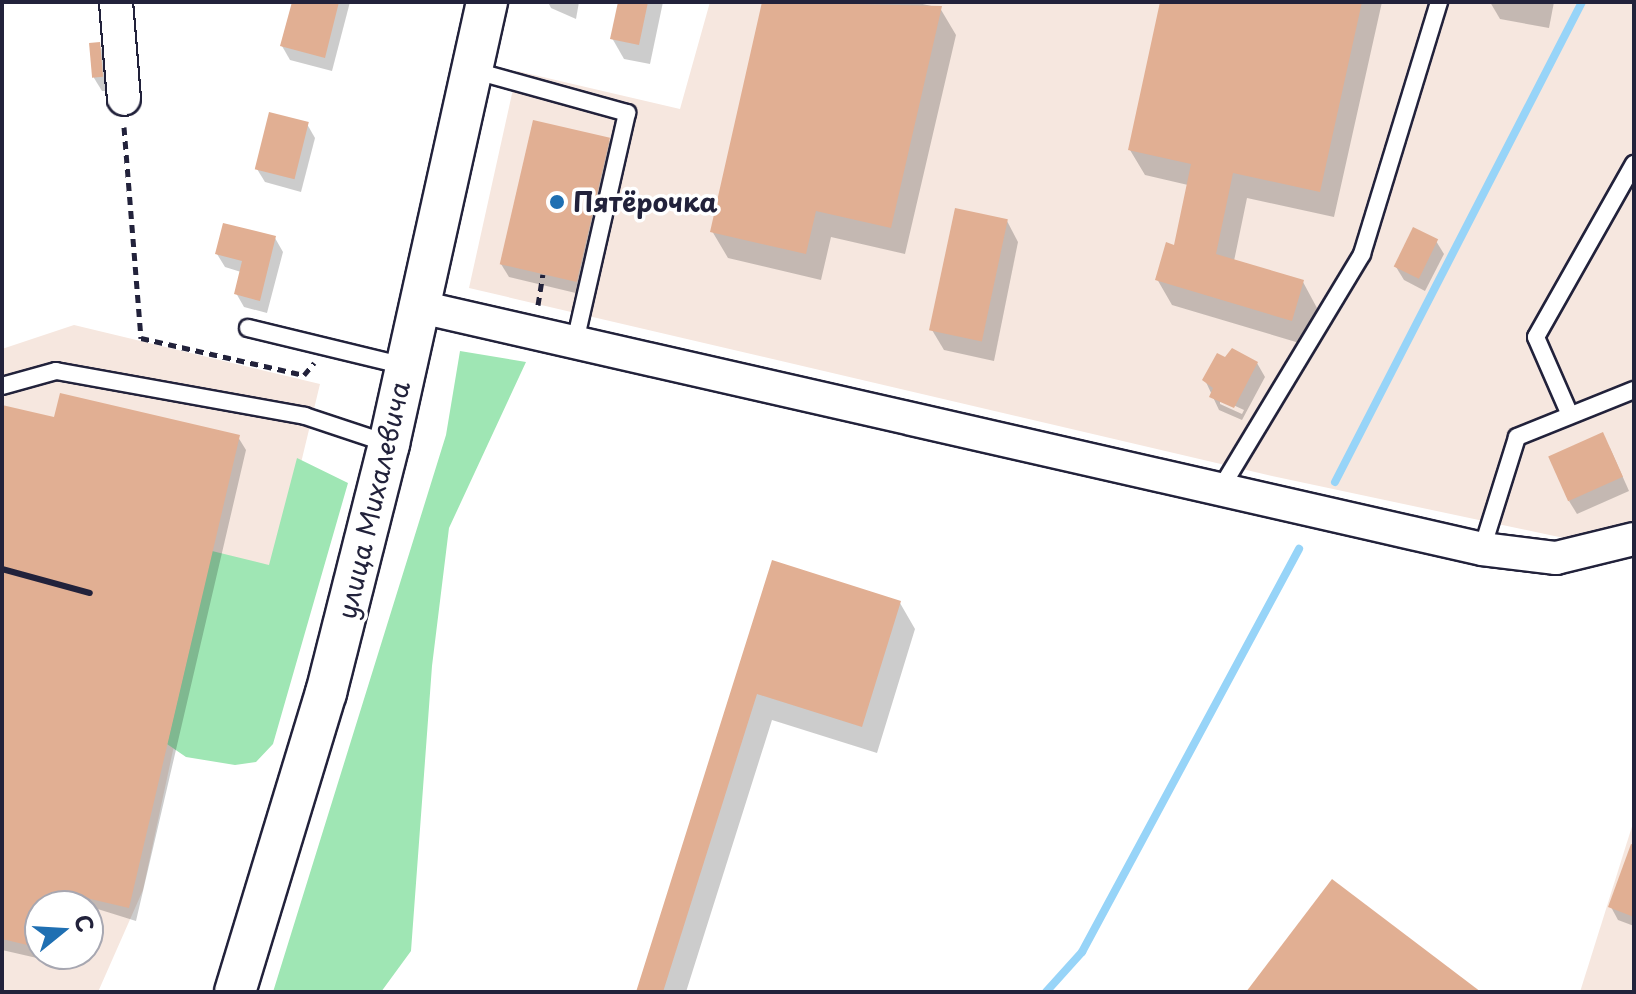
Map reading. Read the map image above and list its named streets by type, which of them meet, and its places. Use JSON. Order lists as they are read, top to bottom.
{
  "streets": {
    "street": ["улица Михалевича"]
  },
  "places": ["Пятёрочка"],
  "north": "right"
}
